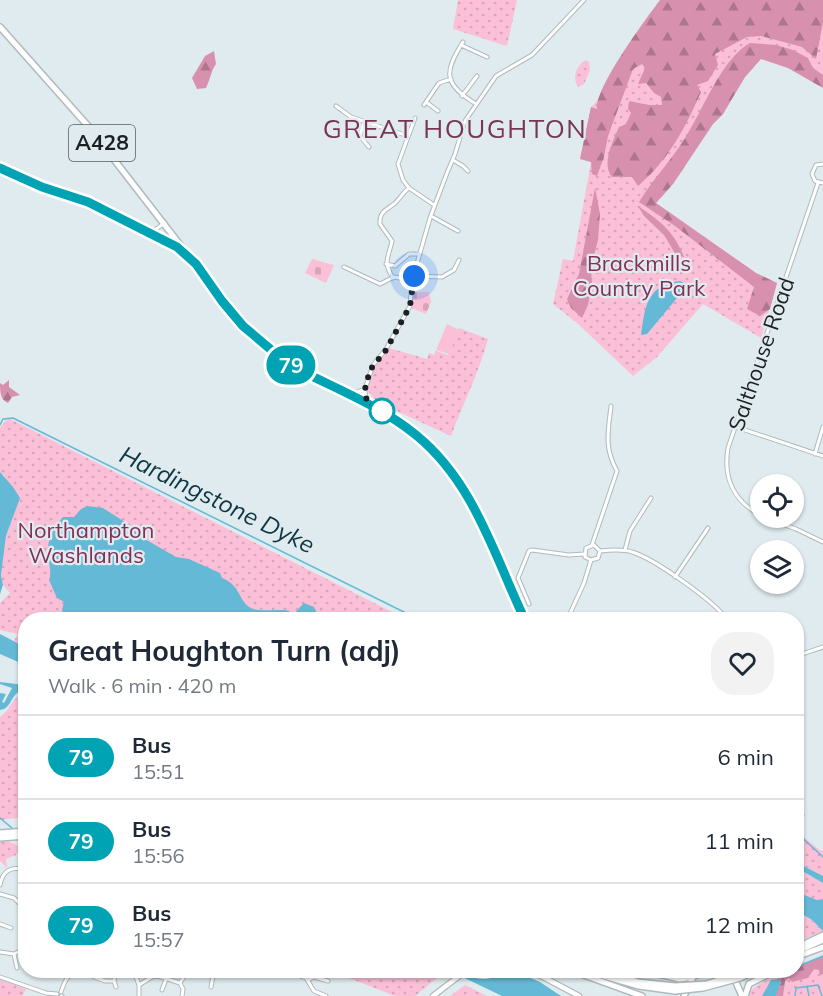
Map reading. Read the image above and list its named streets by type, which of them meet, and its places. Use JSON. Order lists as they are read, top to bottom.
{
  "streets": {
    "highway": ["A428"],
    "street": ["Salthouse Road"]
  },
  "districts": ["GREAT HOUGHTON"],
  "water": ["Hardingstone Dyke"],
  "parks": ["Brackmills Country Park", "Northampton Washlands"],
  "lines": ["bus line 79"],
  "page": {
    "on_map": "79",
    "heading": ["Great Houghton Turn (adj)", "Walk · 6 min · 420 m"],
    "list": [
      {
        "mark": "79",
        "name": "Bus",
        "note": "15:51",
        "value": "6 min"
      },
      {
        "mark": "79",
        "name": "Bus",
        "note": "15:56",
        "value": "11 min"
      },
      {
        "mark": "79",
        "name": "Bus",
        "note": "15:57",
        "value": "12 min"
      }
    ]
  }
}
